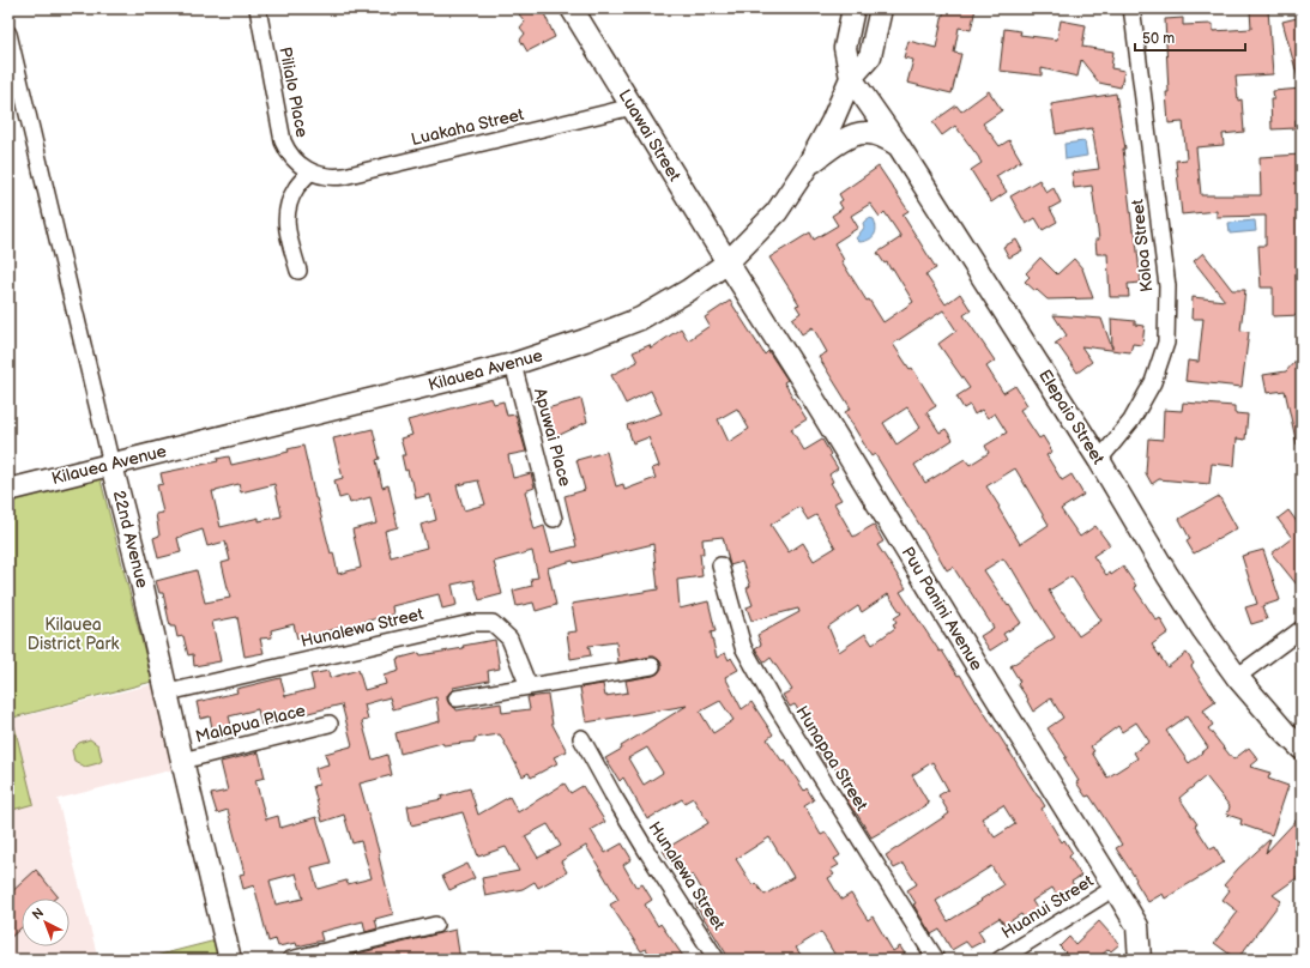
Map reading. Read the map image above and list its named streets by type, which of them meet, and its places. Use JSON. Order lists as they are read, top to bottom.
{
  "streets": {
    "street": [
      "Pilialo Place",
      "Luakaha Street",
      "Luawai Street",
      "Koloa Street",
      "Kilauea Avenue",
      "Elepaio Street",
      "Apuwai Place",
      "22nd Avenue",
      "Puu Panini Avenue",
      "Hunalewa Street",
      "Malapua Place",
      "Hunapaa Street",
      "Huanui Street"
    ]
  },
  "crossings": [
    ["Pilialo Place", "Luakaha Street"],
    ["Luakaha Street", "Luawai Street"],
    ["Luawai Street", "Kilauea Avenue"],
    ["Luawai Street", "Puu Panini Avenue"],
    ["Koloa Street", "Elepaio Street"],
    ["Kilauea Avenue", "Elepaio Street"],
    ["Kilauea Avenue", "Apuwai Place"],
    ["Kilauea Avenue", "22nd Avenue"],
    ["Kilauea Avenue", "Puu Panini Avenue"],
    ["22nd Avenue", "Hunalewa Street"],
    ["22nd Avenue", "Malapua Place"],
    ["Puu Panini Avenue", "Huanui Street"]
  ],
  "parks": ["Kilauea District Park"],
  "scale_bar": "50 m",
  "north": "top left"
}
